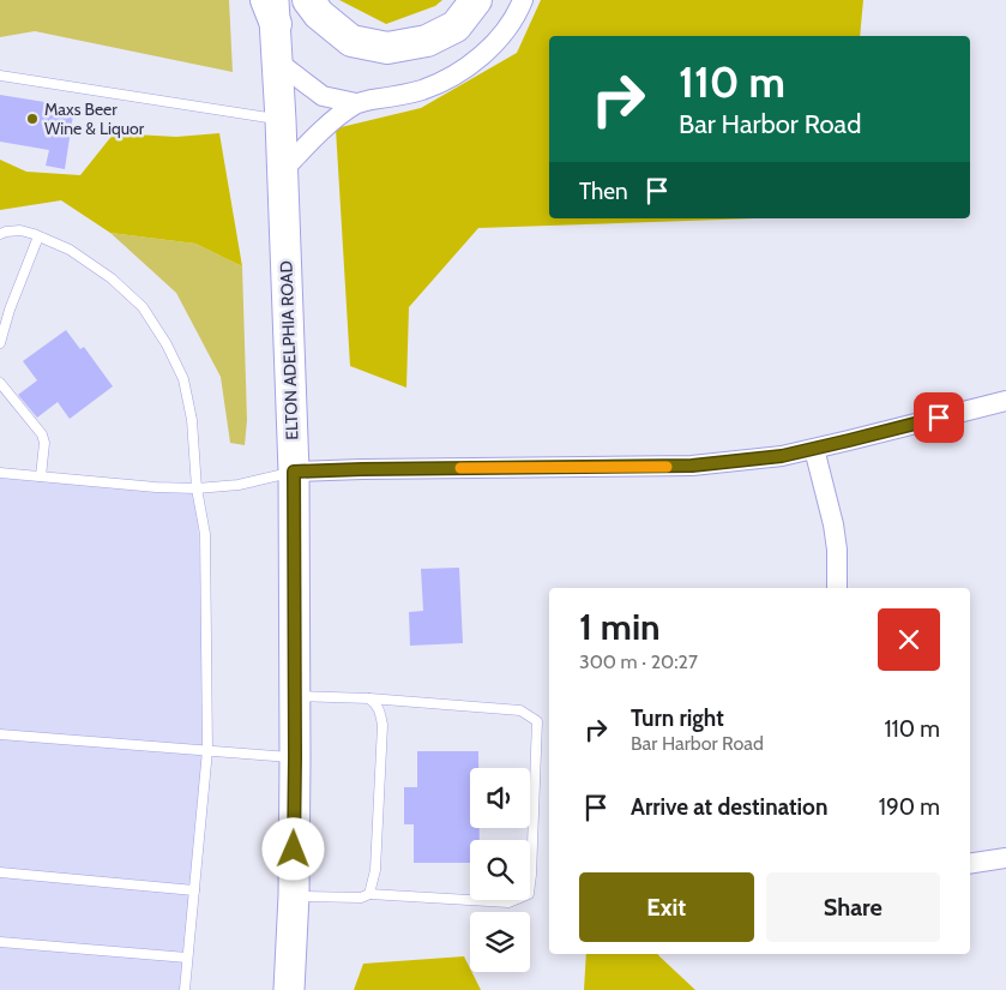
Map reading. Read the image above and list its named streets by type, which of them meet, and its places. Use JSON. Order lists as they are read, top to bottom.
{
  "streets": {
    "main road": ["ELTON ADELPHIA ROAD"]
  },
  "places": ["Maxs Beer Wine & Liquor"],
  "page": {
    "turn": ["110 m", "Bar Harbor Road"],
    "then": "Then",
    "heading": ["1 min", "300 m · 20:27"],
    "list": [
      {
        "name": "Turn right",
        "note": "Bar Harbor Road",
        "value": "110 m"
      },
      {
        "name": "Arrive at destination",
        "value": "190 m"
      }
    ],
    "buttons": ["Exit", "Share"]
  }
}
